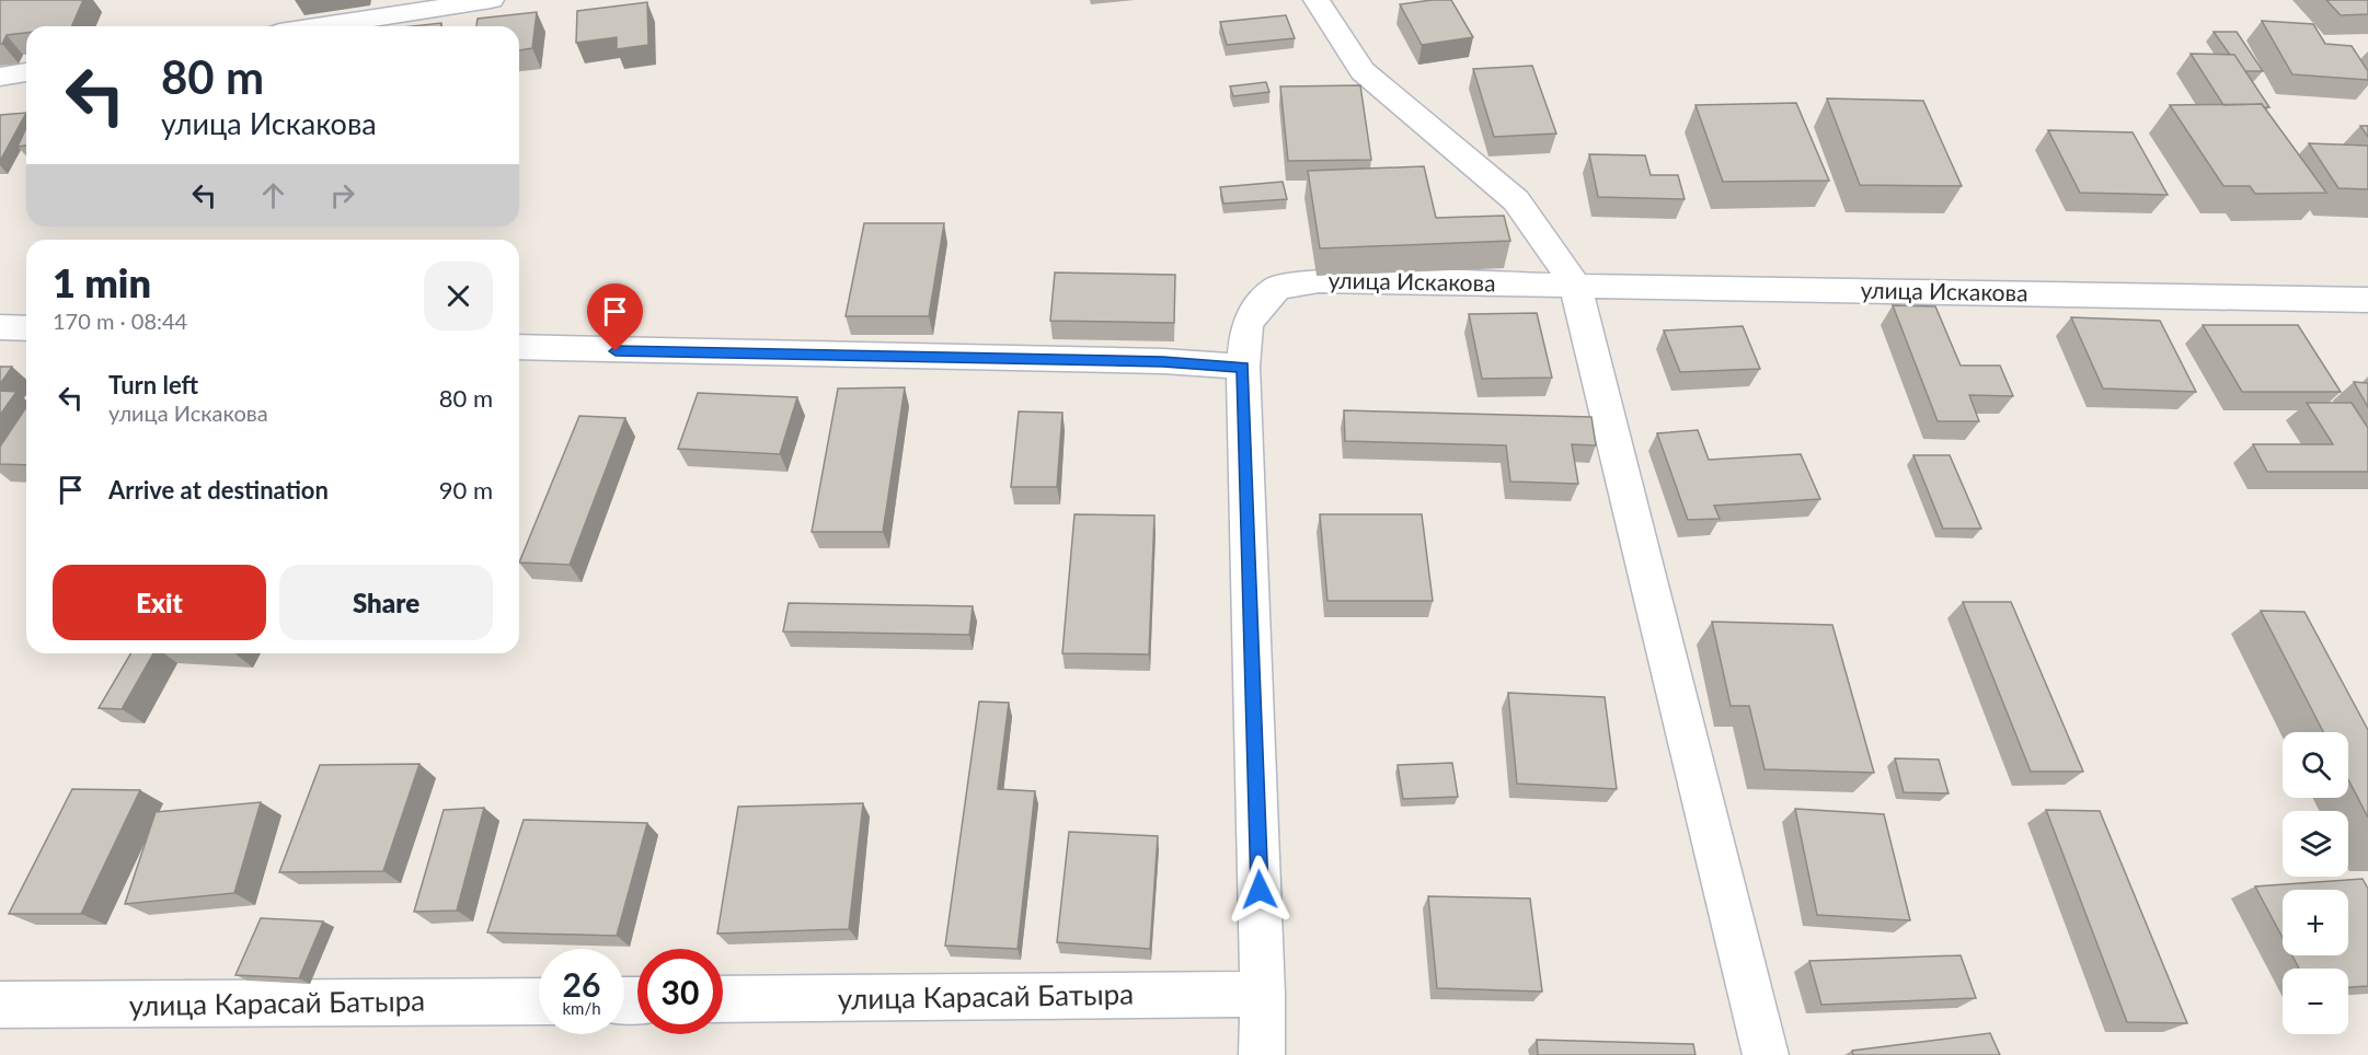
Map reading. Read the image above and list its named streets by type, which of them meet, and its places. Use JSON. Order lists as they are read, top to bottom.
{
  "streets": {
    "street": ["улица Искакова", "улица Карасай Батыра"]
  },
  "crossings": [
    ["улица Искакова", "улица Карасай Батыра"]
  ],
  "page": {
    "turn": ["80 m", "улица Искакова"],
    "heading": ["1 min", "170 m · 08:44"],
    "list": [
      {
        "name": "Turn left",
        "note": "улица Искакова",
        "value": "80 m"
      },
      {
        "name": "Arrive at destination",
        "value": "90 m"
      }
    ],
    "buttons": ["Exit", "Share"],
    "map_buttons": ["+", "−"],
    "speed": "26 km/h",
    "limit": "30"
  }
}
